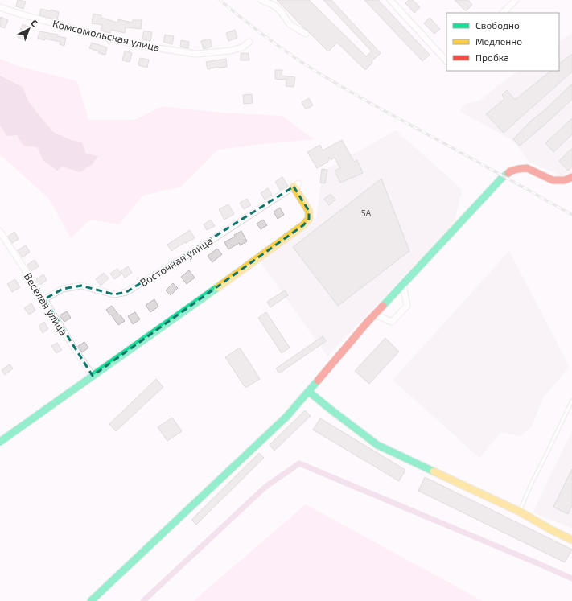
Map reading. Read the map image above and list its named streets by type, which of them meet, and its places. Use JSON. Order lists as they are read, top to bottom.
{
  "streets": {
    "street": ["Комсомольская улица", "Восточная улица", "Весёлая улица"]
  },
  "crossings": [
    ["Восточная улица", "Весёлая улица"]
  ],
  "house_numbers": ["5А"],
  "legend": ["Свободно", "Медленно", "Пробка"],
  "north": "top right"
}
